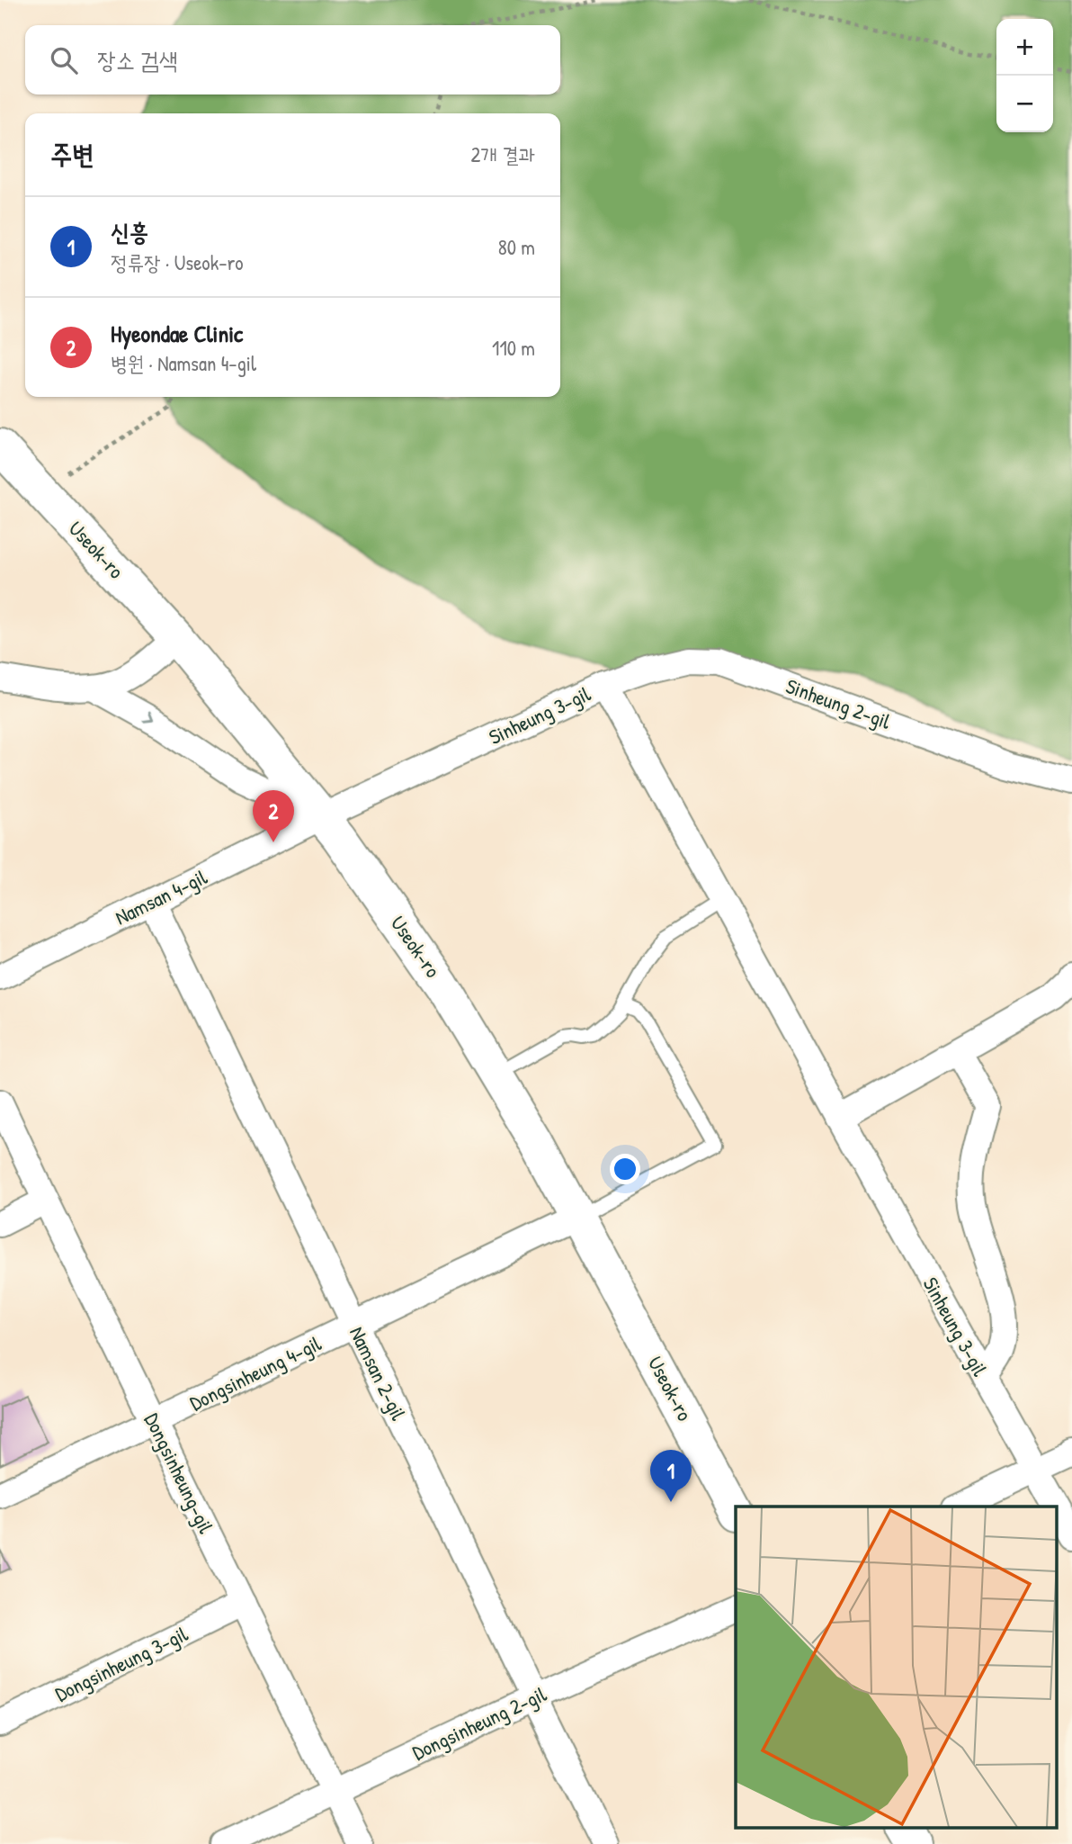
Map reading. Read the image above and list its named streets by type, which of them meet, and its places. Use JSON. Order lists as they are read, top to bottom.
{
  "streets": {
    "main road": ["Useok-ro"],
    "street": [
      "Sinheung 2-gil",
      "Sinheung 3-gil",
      "Namsan 4-gil",
      "Dongsinheung 4-gil",
      "Namsan 2-gil",
      "Dongsinheung-gil",
      "Dongsinheung 3-gil",
      "Dongsinheung 2-gil"
    ]
  },
  "crossings": [
    ["Useok-ro", "Sinheung 3-gil"],
    ["Useok-ro", "Namsan 4-gil"],
    ["Useok-ro", "Dongsinheung 4-gil"],
    ["Sinheung 2-gil", "Sinheung 3-gil"],
    ["Sinheung 3-gil", "Namsan 4-gil"],
    ["Namsan 4-gil", "Namsan 2-gil"],
    ["Dongsinheung 4-gil", "Namsan 2-gil"],
    ["Dongsinheung 4-gil", "Dongsinheung-gil"],
    ["Namsan 2-gil", "Dongsinheung 2-gil"],
    ["Dongsinheung-gil", "Dongsinheung 3-gil"],
    ["Dongsinheung-gil", "Dongsinheung 2-gil"]
  ],
  "page": {
    "map_buttons": ["+", "−"],
    "search": "장소 검색",
    "heading": ["주변", "2개 결과"],
    "list": [
      {
        "mark": "1",
        "name": "신흥",
        "note": "정류장 · Useok-ro",
        "value": "80 m"
      },
      {
        "mark": "2",
        "name": "Hyeondae Clinic",
        "note": "병원 · Namsan 4-gil",
        "value": "110 m"
      }
    ],
    "pins": ["2", "1"]
  }
}
